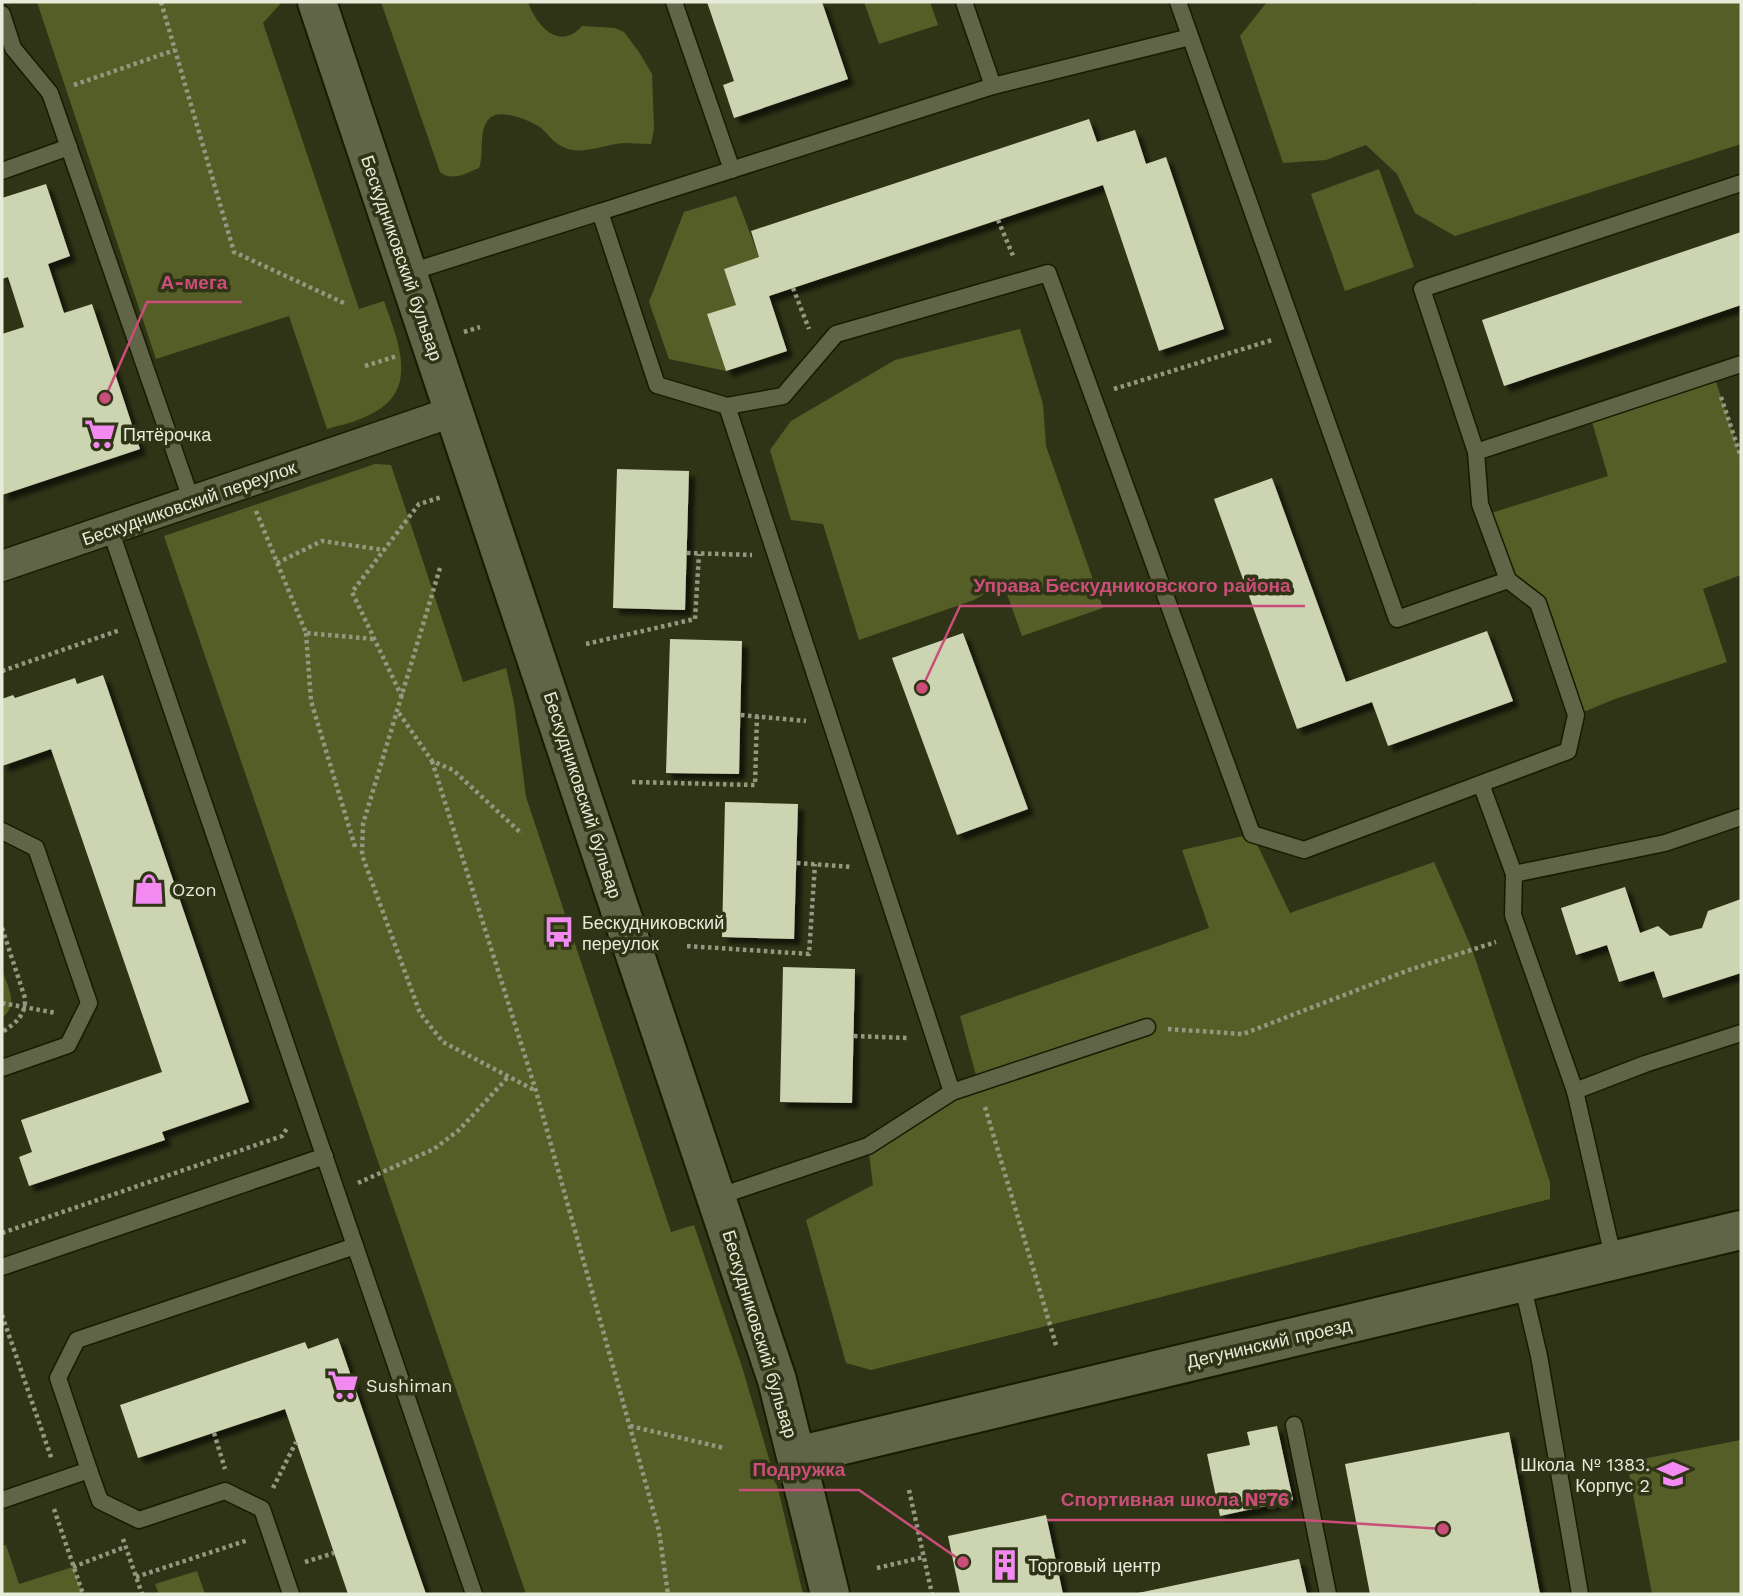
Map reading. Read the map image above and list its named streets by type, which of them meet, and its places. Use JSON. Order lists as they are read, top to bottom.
{
  "streets": {
    "street": ["Бескудниковский бульвар", "Бескудниковский переулок", "Дегунинский проезд"]
  },
  "crossings": [
    ["Бескудниковский бульвар", "Бескудниковский переулок"],
    ["Бескудниковский бульвар", "Дегунинский проезд"]
  ],
  "places": {
    "other": [
      "А-мега",
      "Управа Бескудниковского района",
      "Спортивная школа №76",
      "Подружка"
    ],
    "supermarket": ["Пятёрочка", "Sushiman"],
    "shop": ["Ozon"],
    "bus stop": ["Бескудниковский переулок"],
    "school or university": ["Школа № 1383. Корпус 2"],
    "building": ["Торговый центр"]
  }
}
